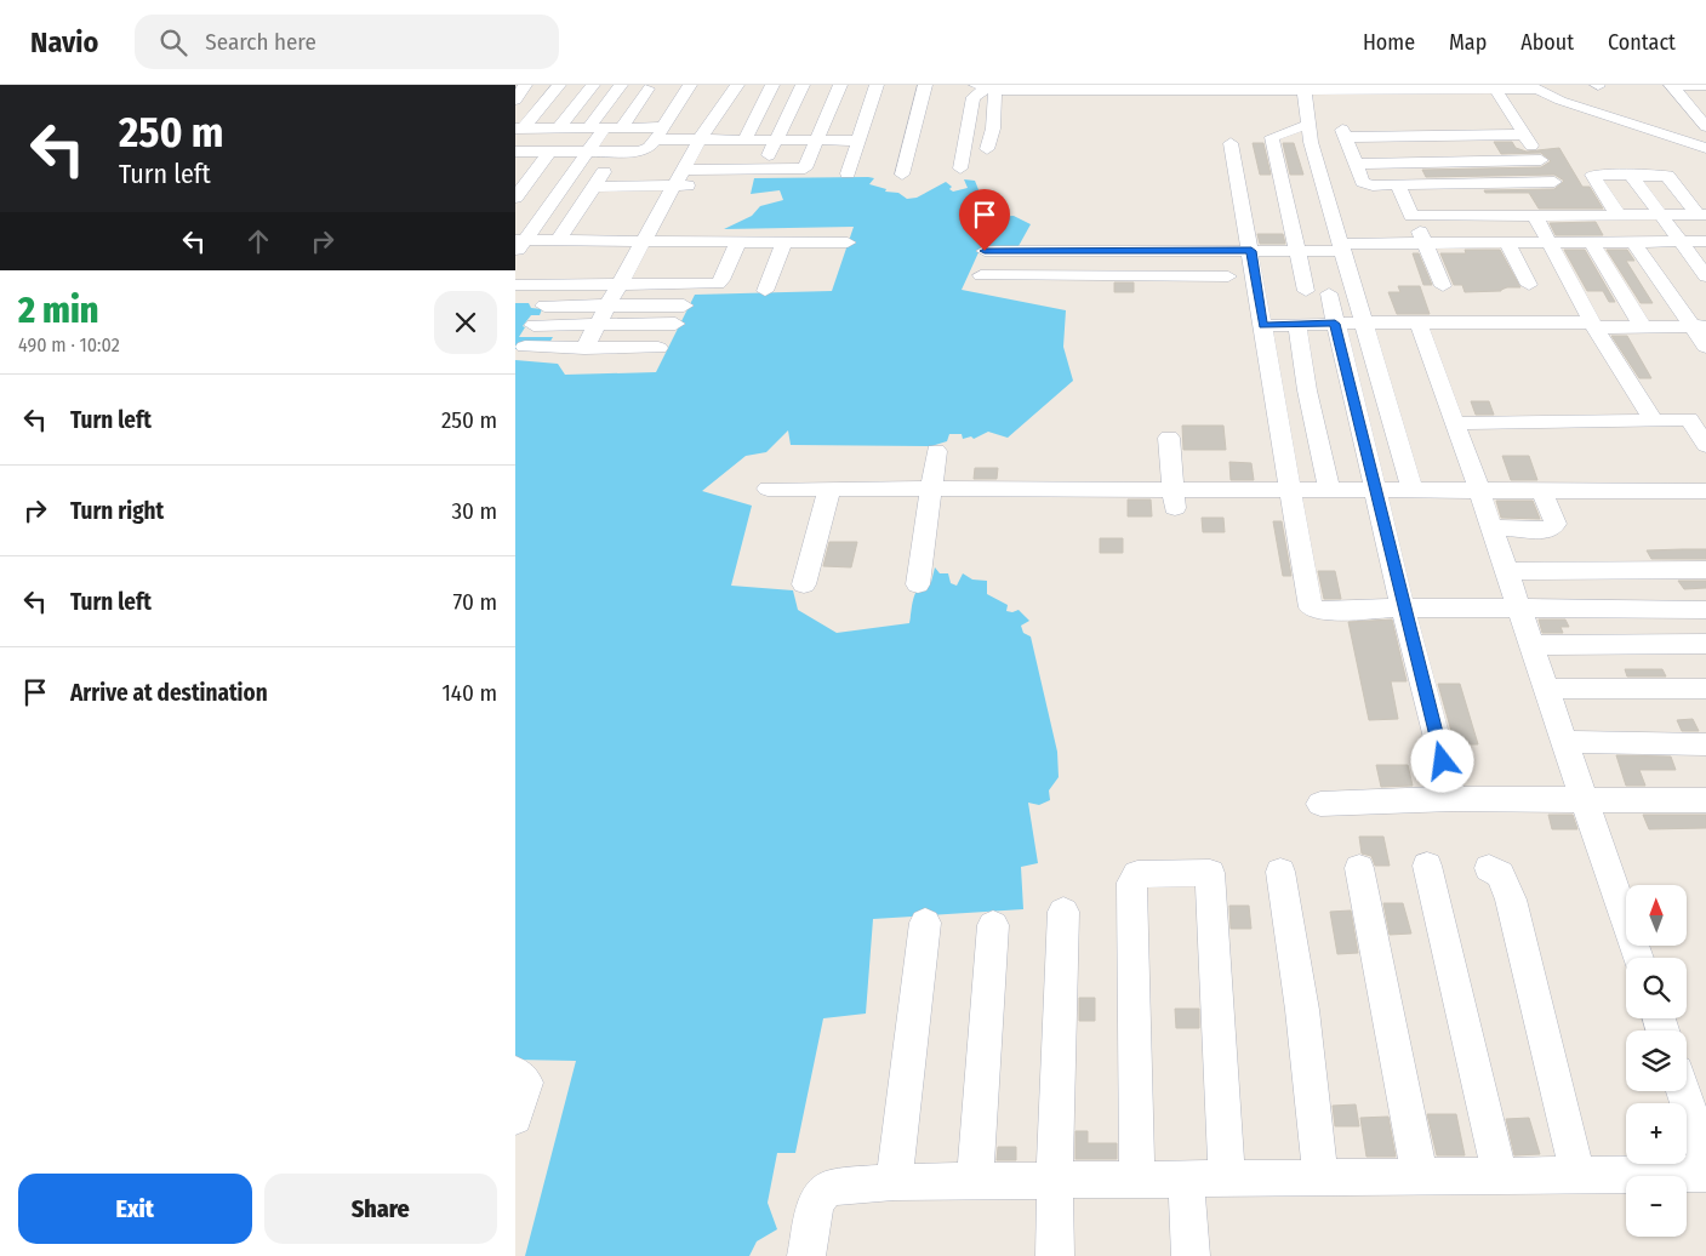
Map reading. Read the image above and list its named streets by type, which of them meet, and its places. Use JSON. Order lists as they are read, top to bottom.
{
  "north": "top",
  "page": {
    "header": "Navio",
    "search": "Search here",
    "nav": [
      "Home",
      "Map",
      "About",
      "Contact"
    ],
    "turn": ["250 m", "Turn left"],
    "heading": ["2 min", "490 m · 10:02"],
    "list": [
      {
        "name": "Turn left",
        "value": "250 m"
      },
      {
        "name": "Turn right",
        "value": "30 m"
      },
      {
        "name": "Turn left",
        "value": "70 m"
      },
      {
        "name": "Arrive at destination",
        "value": "140 m"
      }
    ],
    "map_buttons": ["+", "−"],
    "buttons": ["Exit", "Share"]
  }
}
